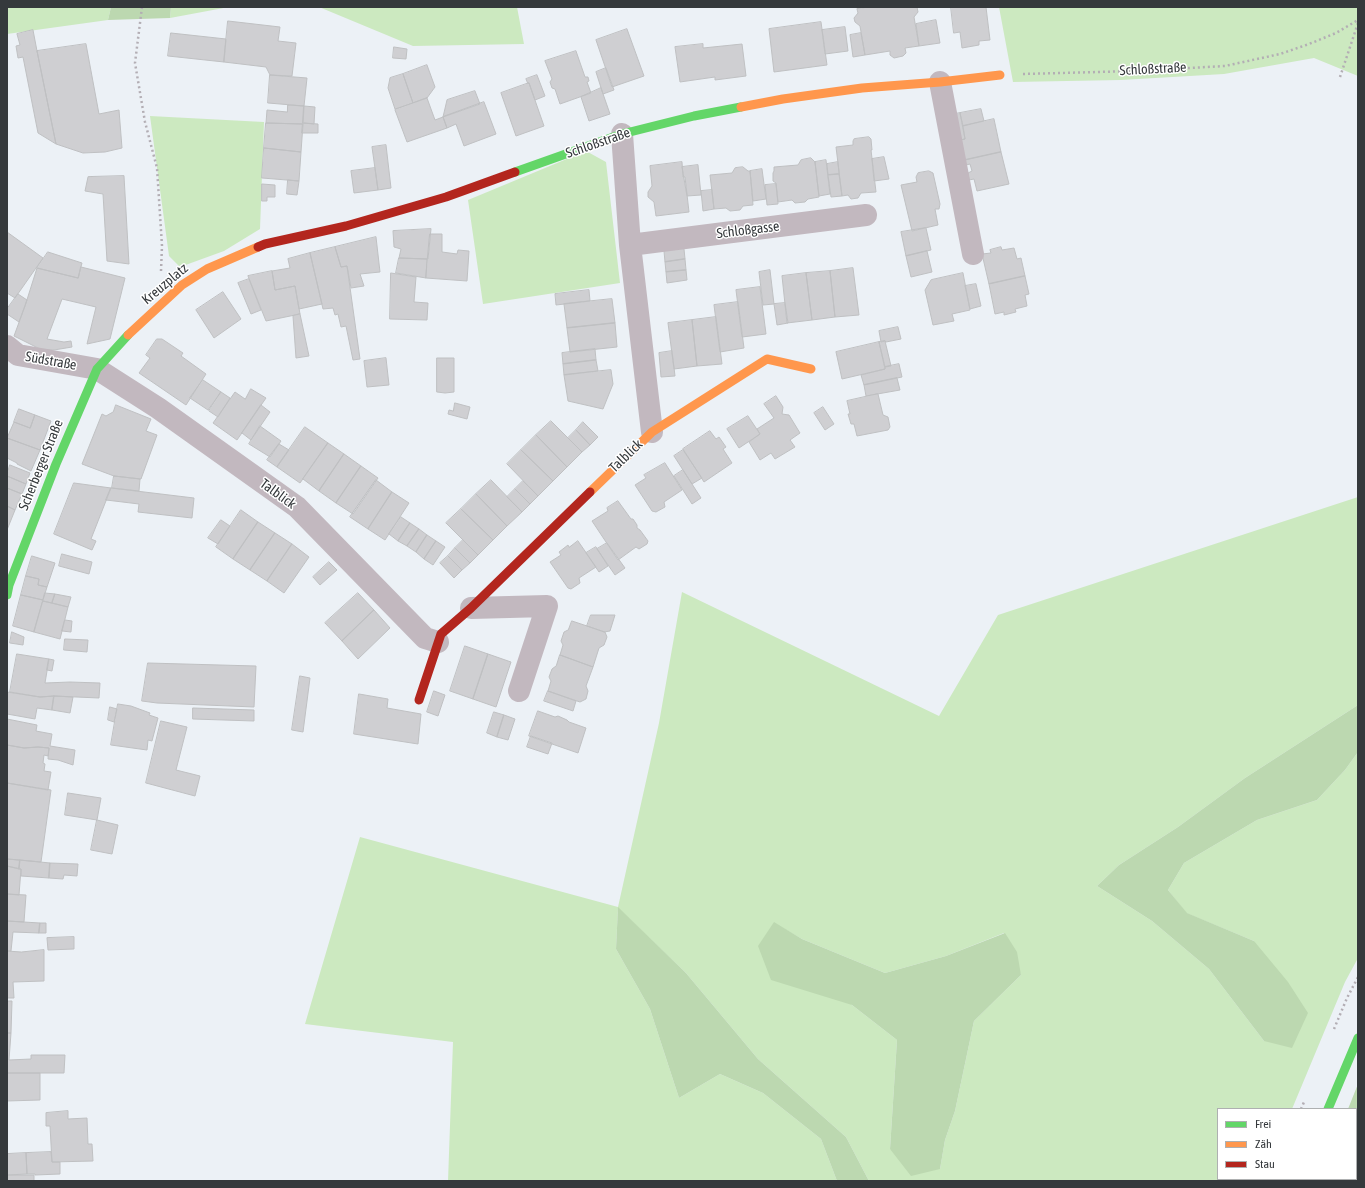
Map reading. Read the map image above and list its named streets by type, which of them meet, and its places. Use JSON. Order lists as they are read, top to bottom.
{
  "streets": {
    "street": [
      "Schloßstraße",
      "Schloßgasse",
      "Kreuzplatz",
      "Südstraße",
      "Talblick",
      "Scherberger Straße"
    ]
  },
  "crossings": [
    ["Schloßstraße", "Kreuzplatz"],
    ["Kreuzplatz", "Südstraße"],
    ["Kreuzplatz", "Talblick"],
    ["Kreuzplatz", "Scherberger Straße"],
    ["Südstraße", "Talblick"],
    ["Südstraße", "Scherberger Straße"],
    ["Talblick", "Scherberger Straße"]
  ],
  "legend": ["Frei", "Zäh", "Stau"]
}
